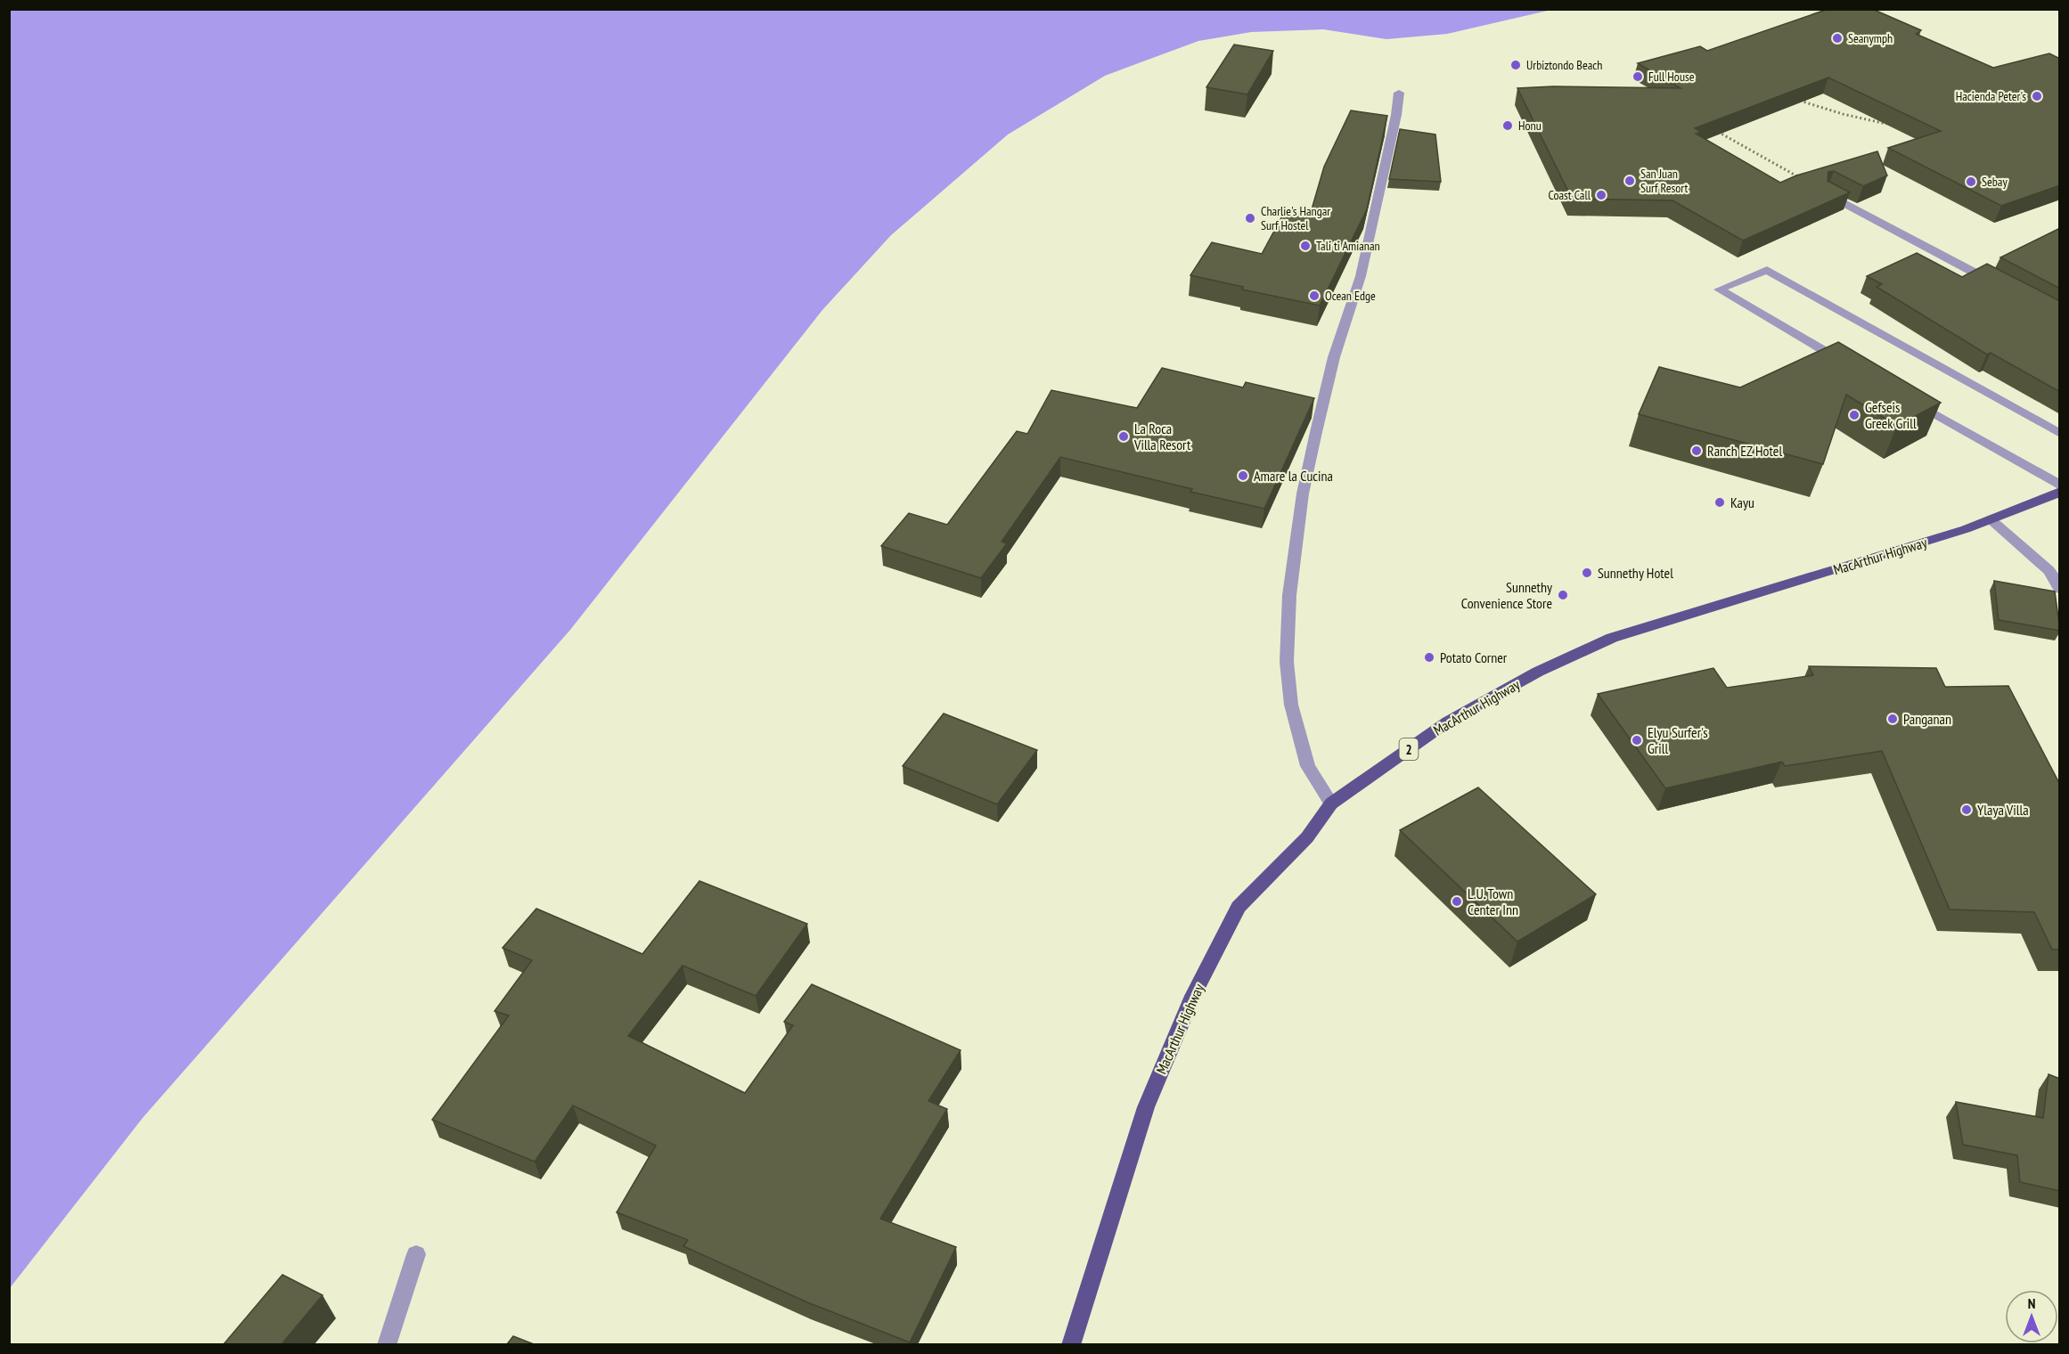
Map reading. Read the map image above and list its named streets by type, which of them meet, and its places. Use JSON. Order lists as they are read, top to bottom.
{
  "streets": {
    "main road": ["MacArthur Highway", "2"]
  },
  "places": [
    "Seanymph",
    "Urbiztondo Beach",
    "Full House",
    "Hacienda Peter's",
    "Honu",
    "San Juan Surf Resort",
    "Sebay",
    "Coast Call",
    "Charlie's Hangar Surf Hostel",
    "Tali ti Amianan",
    "Ocean Edge",
    "Gefseis Greek Grill",
    "La Roca Villa Resort",
    "Ranch EZ Hotel",
    "Amare la Cucina",
    "Kayu",
    "Sunnethy Hotel",
    "Sunnethy Convenience Store",
    "Potato Corner",
    "Panganan",
    "Elyu Surfer's Grill",
    "Ylaya Villa",
    "L.U. Town Center Inn"
  ],
  "north": "top"
}
